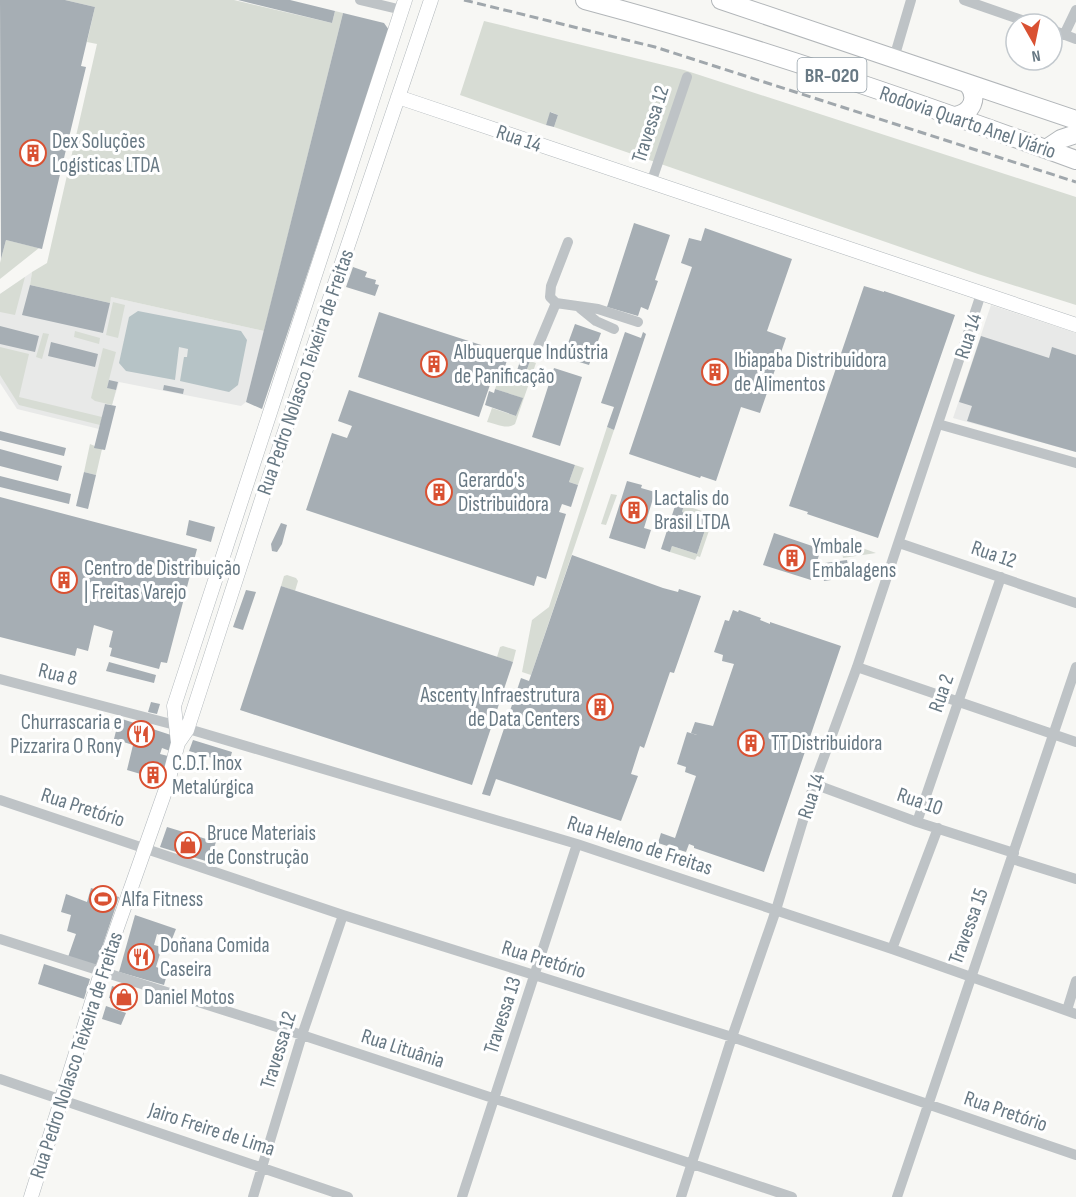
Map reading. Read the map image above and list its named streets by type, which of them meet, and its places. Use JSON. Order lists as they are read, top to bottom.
{
  "streets": {
    "highway": ["BR-020", "Rodovia Quarto Anel Viário"],
    "main road": ["Rua 14", "Rua Pedro Nolasco Teixeira de Freitas"],
    "street": [
      "Travessa 12",
      "Rua 12",
      "Rua 8",
      "Rua 2",
      "Rua 10",
      "Rua Pretório",
      "Rua Heleno de Freitas",
      "Travessa 15",
      "Travessa 13",
      "Rua Lituânia",
      "Jairo Freire de Lima"
    ]
  },
  "crossings": [
    ["Travessa 12", "Rua 14"],
    ["Travessa 12", "Rua Pretório"],
    ["Travessa 12", "Rua Lituânia"],
    ["Travessa 12", "Jairo Freire de Lima"],
    ["Rua 14", "Rua Pedro Nolasco Teixeira de Freitas"],
    ["Rua 14", "Rua 12"],
    ["Rua 14", "Rua 10"],
    ["Rua 14", "Rua Pretório"],
    ["Rua 14", "Rua Heleno de Freitas"],
    ["Rua 14", "Rua Lituânia"],
    ["Rua Pedro Nolasco Teixeira de Freitas", "Rua 8"],
    ["Rua Pedro Nolasco Teixeira de Freitas", "Rua Pretório"],
    ["Rua Pedro Nolasco Teixeira de Freitas", "Rua Heleno de Freitas"],
    ["Rua Pedro Nolasco Teixeira de Freitas", "Rua Lituânia"],
    ["Rua Pedro Nolasco Teixeira de Freitas", "Jairo Freire de Lima"],
    ["Rua 12", "Rua 2"],
    ["Rua 8", "Rua Heleno de Freitas"],
    ["Rua 2", "Rua 10"],
    ["Rua 10", "Travessa 15"],
    ["Rua Pretório", "Travessa 15"],
    ["Rua Pretório", "Travessa 13"],
    ["Rua Heleno de Freitas", "Travessa 15"],
    ["Rua Heleno de Freitas", "Travessa 13"],
    ["Travessa 13", "Rua Lituânia"]
  ],
  "places": {
    "building": [
      "Dex Soluções Logísticas LTDA",
      "Albuquerque Indústria de Panificação",
      "Ibiapaba Distribuidora de Alimentos",
      "Gerardo's Distribuidora",
      "Lactalis do Brasil LTDA",
      "Ymbale Embalagens",
      "Centro de Distribuição | Freitas Varejo",
      "Ascenty Infraestrutura de Data Centers",
      "TT Distribuidora",
      "C.D.T. Inox Metalúrgica"
    ],
    "restaurant": ["Churrascaria e Pizzarira O Rony", "Doñana Comida Caseira"],
    "shop": ["Bruce Materiais de Construção", "Daniel Motos"],
    "sports": ["Alfa Fitness"]
  },
  "north": "bottom"
}
